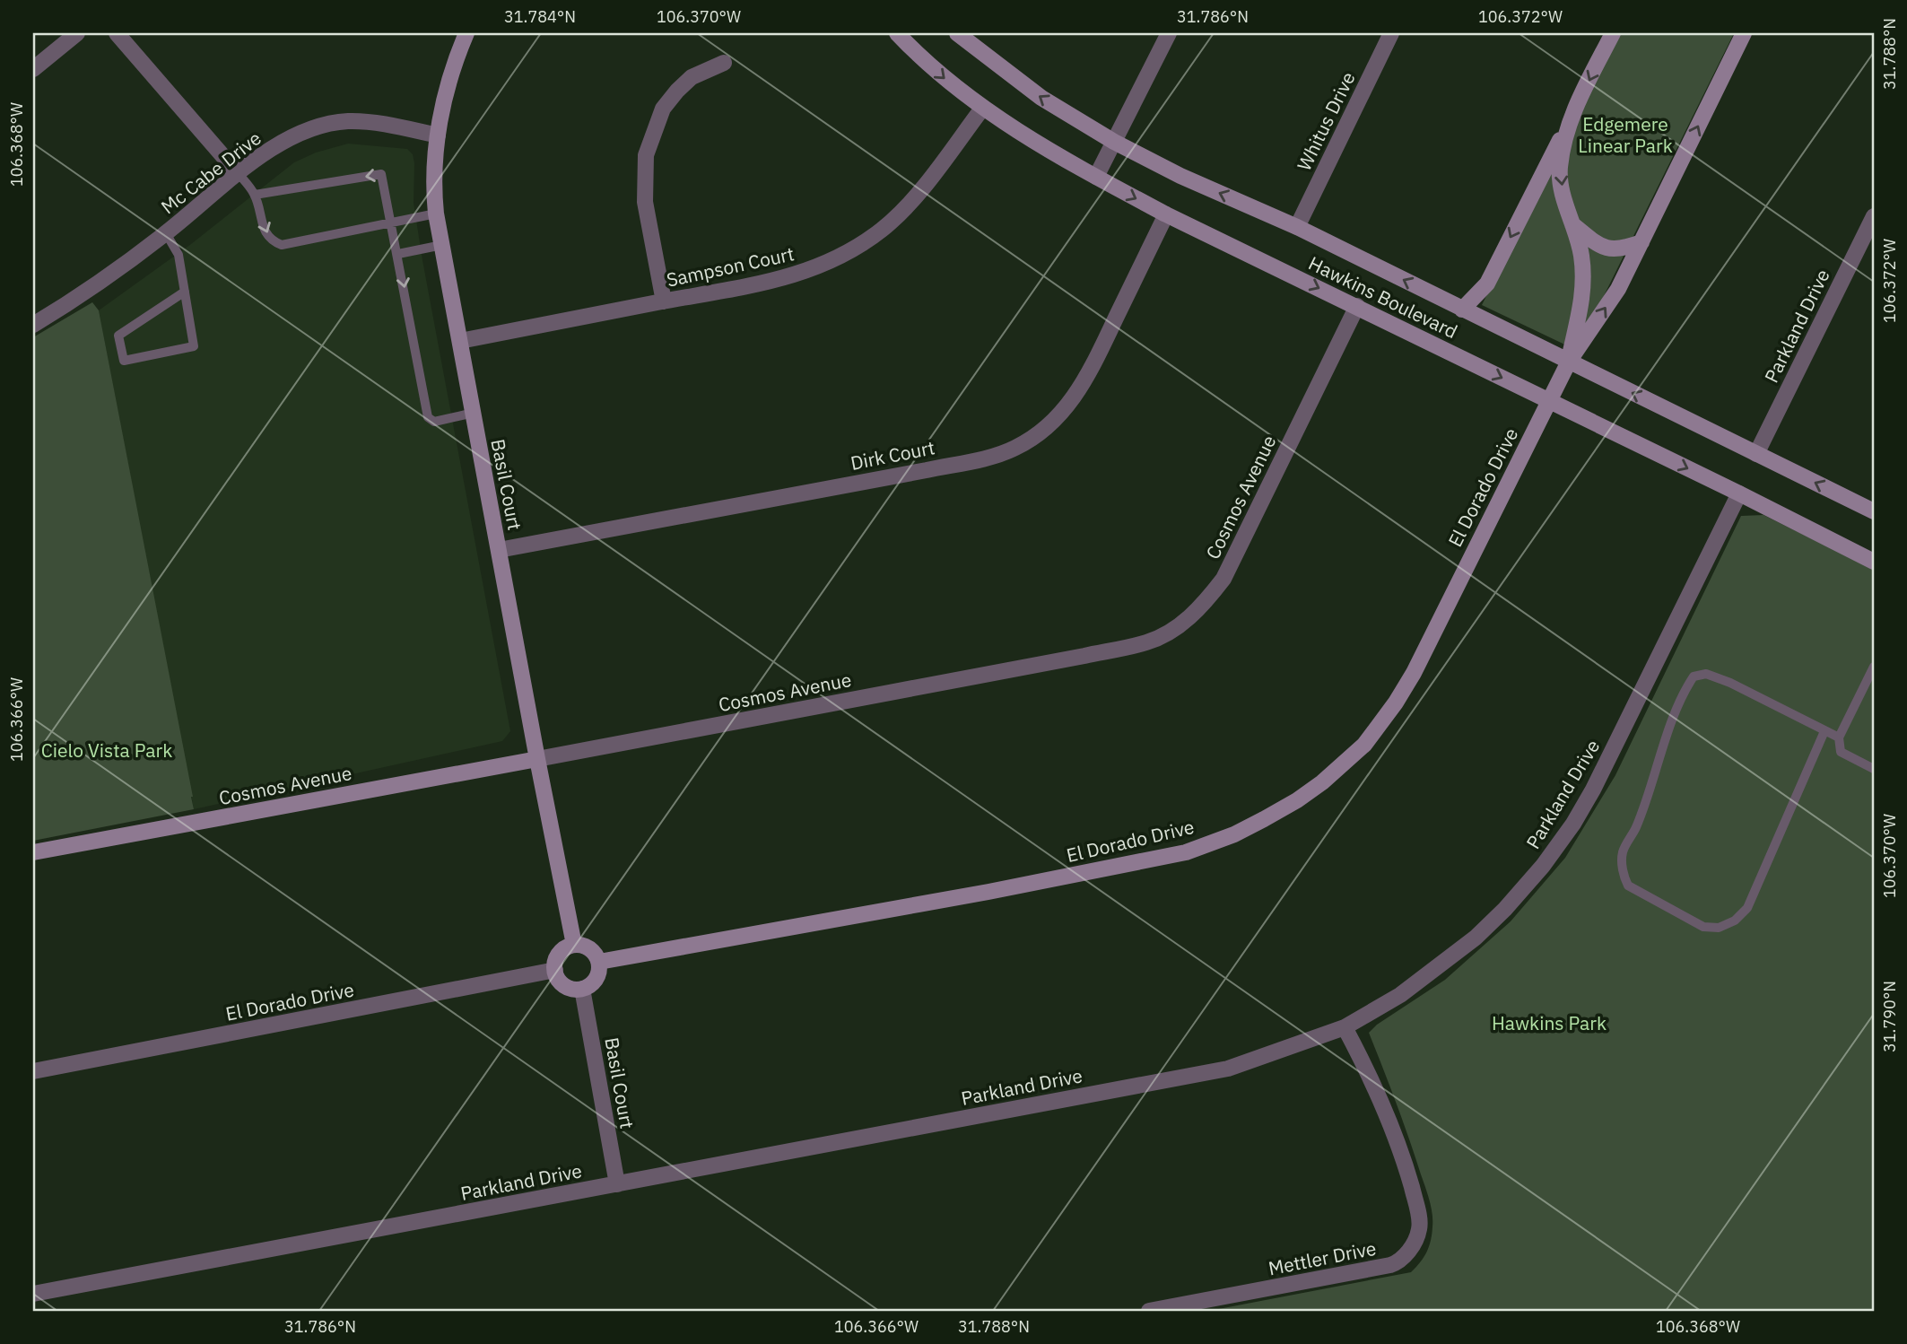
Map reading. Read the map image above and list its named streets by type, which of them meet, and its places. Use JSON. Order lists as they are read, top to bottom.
{
  "streets": {
    "main road": [
      "Hawkins Boulevard",
      "Basil Court",
      "El Dorado Drive",
      "Cosmos Avenue"
    ],
    "street": [
      "Whitus Drive",
      "Mc Cabe Drive",
      "Sampson Court",
      "Parkland Drive",
      "Dirk Court",
      "Mettler Drive"
    ]
  },
  "crossings": [
    ["Whitus Drive", "Hawkins Boulevard"],
    ["Mc Cabe Drive", "Basil Court"],
    ["Sampson Court", "Hawkins Boulevard"],
    ["Sampson Court", "Basil Court"],
    ["Hawkins Boulevard", "Parkland Drive"],
    ["Hawkins Boulevard", "Dirk Court"],
    ["Hawkins Boulevard", "El Dorado Drive"],
    ["Hawkins Boulevard", "Cosmos Avenue"],
    ["Parkland Drive", "Basil Court"],
    ["Parkland Drive", "Mettler Drive"],
    ["Dirk Court", "Basil Court"],
    ["Basil Court", "El Dorado Drive"],
    ["Basil Court", "Cosmos Avenue"]
  ],
  "parks": ["Edgemere Linear Park", "Cielo Vista Park", "Hawkins Park"],
  "coordinates": [
    "31.784°N",
    "106.370°W",
    "31.786°N",
    "106.372°W",
    "31.788°N",
    "106.368°W",
    "106.366°W",
    "31.790°N"
  ]
}
